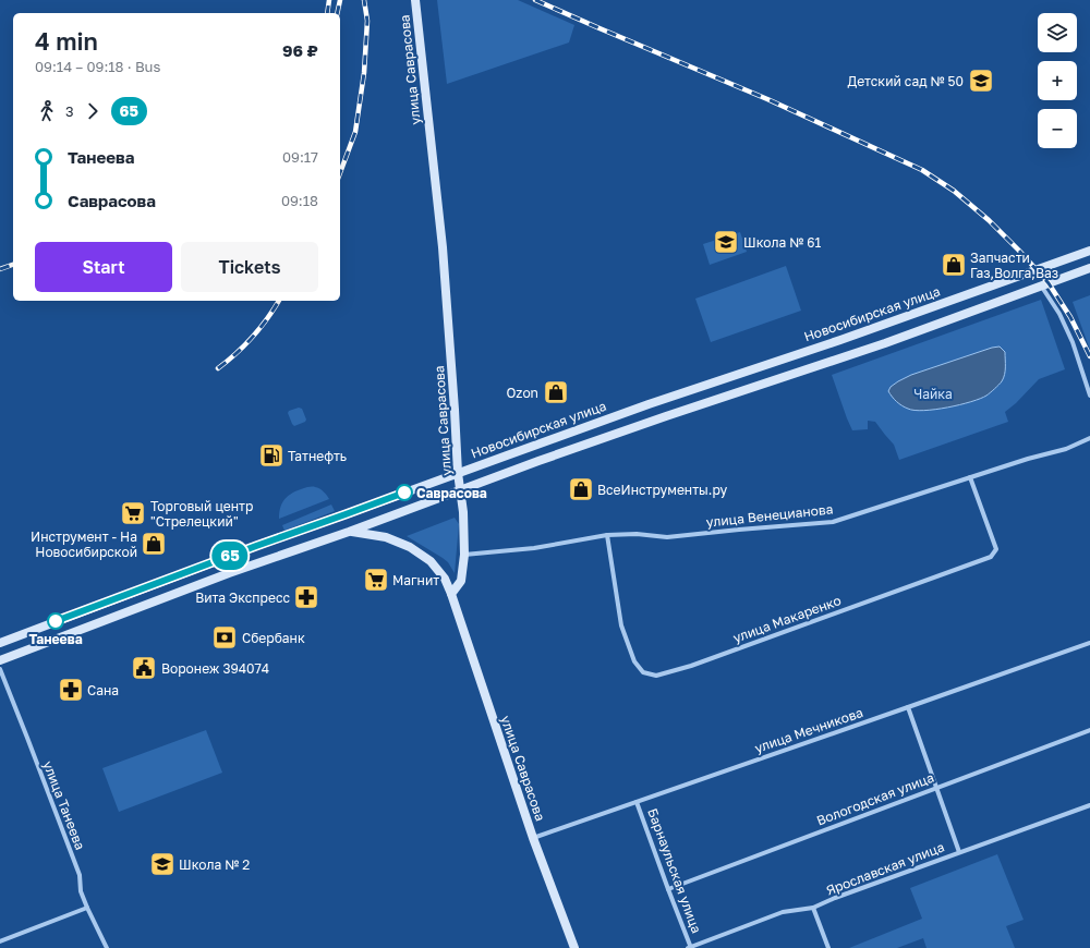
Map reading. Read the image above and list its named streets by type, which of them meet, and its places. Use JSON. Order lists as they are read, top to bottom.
{
  "streets": {
    "main road": ["улица Саврасова", "Новосибирская улица"],
    "street": [
      "улица Венецианова",
      "улица Макаренко",
      "улица Мечникова",
      "Вологодская улица",
      "улица Танеева",
      "Ярославская улица",
      "Барнаульская улица"
    ]
  },
  "crossings": [
    ["улица Саврасова", "Новосибирская улица"],
    ["улица Саврасова", "улица Венецианова"],
    ["улица Саврасова", "улица Мечникова"],
    ["улица Венецианова", "улица Макаренко"],
    ["улица Мечникова", "Барнаульская улица"],
    ["Вологодская улица", "Барнаульская улица"],
    ["Ярославская улица", "Барнаульская улица"]
  ],
  "parks": ["Чайка"],
  "places": {
    "school or university": ["Детский сад № 50", "Школа № 61", "Школа № 2"],
    "shop": [
      "Запчасти Газ,Волга,Ваз",
      "Ozon",
      "ВсеИнструменты.ру",
      "Инструмент - На Новосибирской"
    ],
    "fuel station": ["Татнефть"],
    "other": ["Саврасова", "Танеева"],
    "supermarket": ["Торговый центр \"Стрелецкий\"", "Магнит"],
    "pharmacy": ["Вита Экспресс", "Сана"],
    "bank": ["Сбербанк"],
    "public building": ["Воронеж 394074"]
  },
  "lines": ["bus line 65"],
  "page": {
    "on_map": "65",
    "map_buttons": ["+", "−"],
    "heading": ["4 min", "09:14 – 09:18 · Bus", "96 ₽"],
    "legs": ["3", "65"],
    "list": [
      {
        "name": "Танеева",
        "value": "09:17"
      },
      {
        "name": "Саврасова",
        "value": "09:18"
      }
    ],
    "buttons": ["Start", "Tickets"]
  }
}
